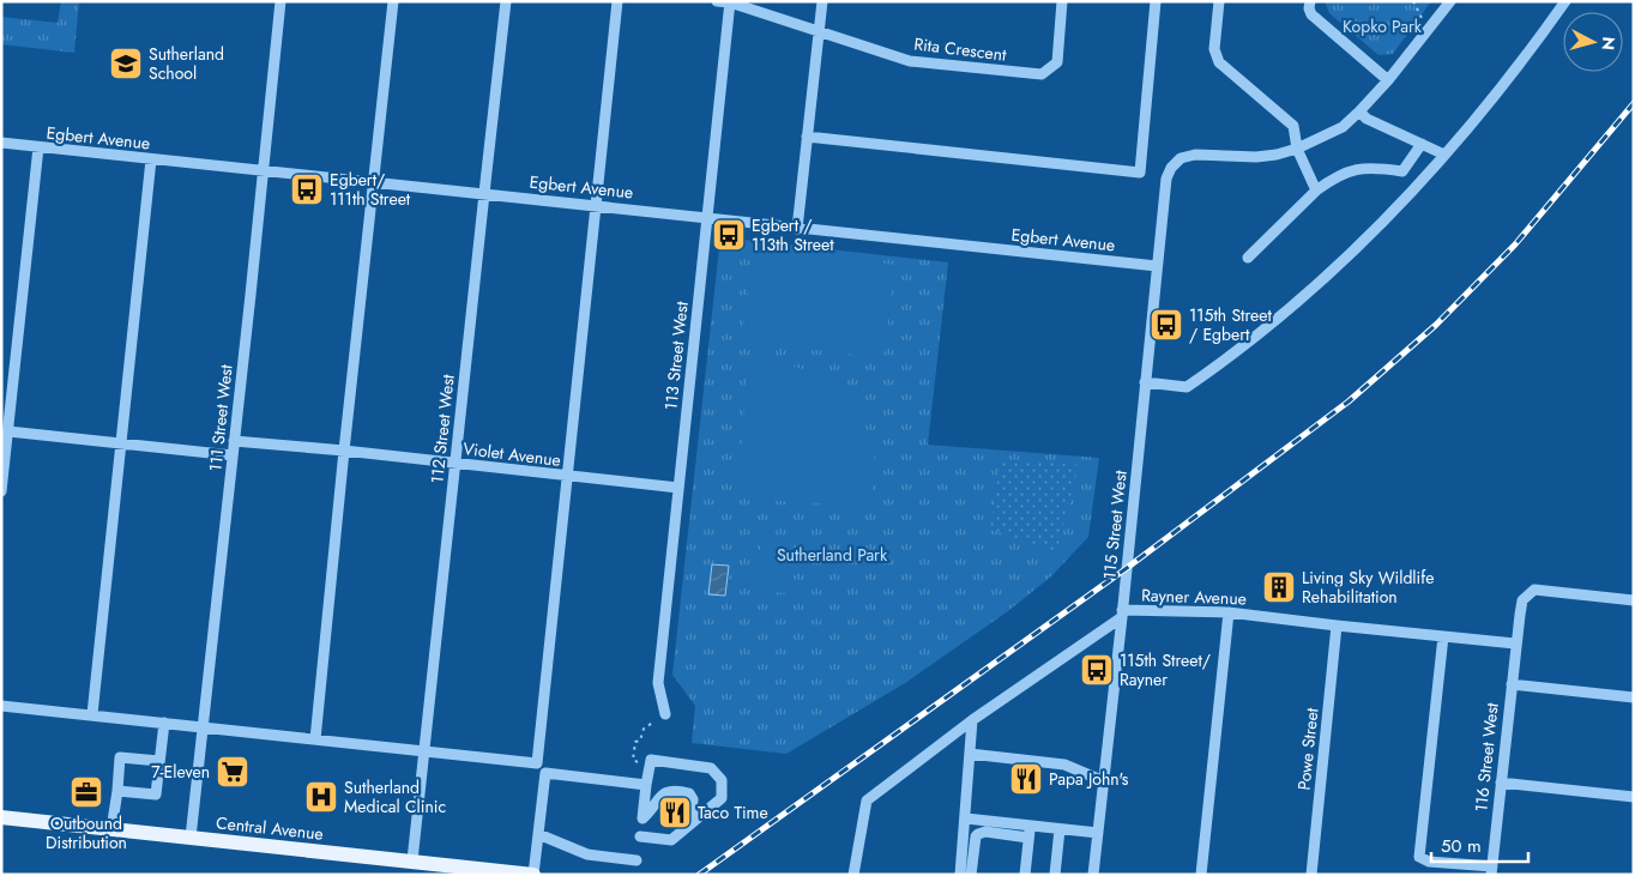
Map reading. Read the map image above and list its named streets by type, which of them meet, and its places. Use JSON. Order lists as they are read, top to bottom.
{
  "streets": {
    "main road": ["Central Avenue"],
    "street": [
      "Rita Crescent",
      "Egbert Avenue",
      "113 Street West",
      "111 Street West",
      "112 Street West",
      "Violet Avenue",
      "115 Street West",
      "Rayner Avenue",
      "Powe Street",
      "116 Street West"
    ]
  },
  "crossings": [
    ["Rita Crescent", "113 Street West"],
    ["Egbert Avenue", "113 Street West"],
    ["Egbert Avenue", "111 Street West"],
    ["Egbert Avenue", "112 Street West"],
    ["Egbert Avenue", "115 Street West"],
    ["113 Street West", "Violet Avenue"],
    ["111 Street West", "Violet Avenue"],
    ["111 Street West", "Central Avenue"],
    ["112 Street West", "Violet Avenue"],
    ["112 Street West", "Central Avenue"],
    ["115 Street West", "Rayner Avenue"],
    ["Rayner Avenue", "Powe Street"],
    ["Rayner Avenue", "116 Street West"]
  ],
  "parks": ["Kopko Park", "Sutherland Park"],
  "places": {
    "school or university": ["Sutherland School"],
    "bus stop": [
      "Egbert/ 111th Street",
      "Egbert / 113th Street",
      "115th Street / Egbert",
      "115th Street/ Rayner"
    ],
    "building": ["Living Sky Wildlife Rehabilitation"],
    "supermarket": ["7-Eleven"],
    "restaurant": ["Papa John's", "Taco Time"],
    "office": ["Outbound Distribution"],
    "hospital": ["Sutherland Medical Clinic"]
  },
  "scale_bar": "50 m",
  "north": "right"
}
